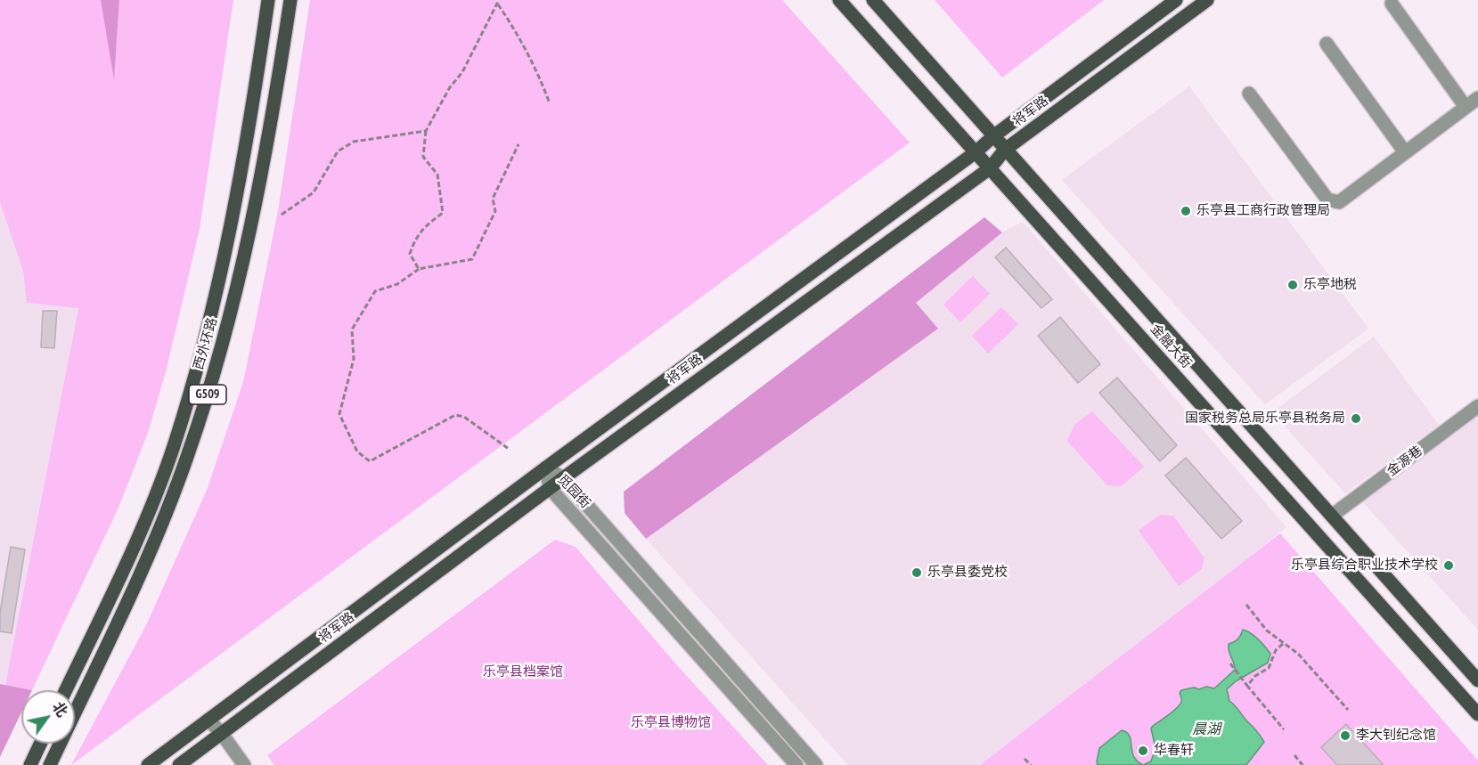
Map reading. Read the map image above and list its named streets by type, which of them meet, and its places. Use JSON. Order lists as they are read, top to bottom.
{
  "streets": {
    "main road": [
      "将军路",
      "西外环路",
      "金融大街",
      "G509"
    ],
    "street": ["金源巷", "觅园街"]
  },
  "crossings": [
    ["将军路", "金融大街"],
    ["将军路", "觅园街"],
    ["金融大街", "金源巷"]
  ],
  "water": ["晨湖"],
  "parks": ["乐亭县档案馆", "乐亭县博物馆"],
  "places": [
    "乐亭县工商行政管理局",
    "乐亭地税",
    "国家税务总局乐亭县税务局",
    "乐亭县综合职业技术学校",
    "乐亭县委党校",
    "李大钊纪念馆",
    "华春轩"
  ],
  "north": "top right"
}
